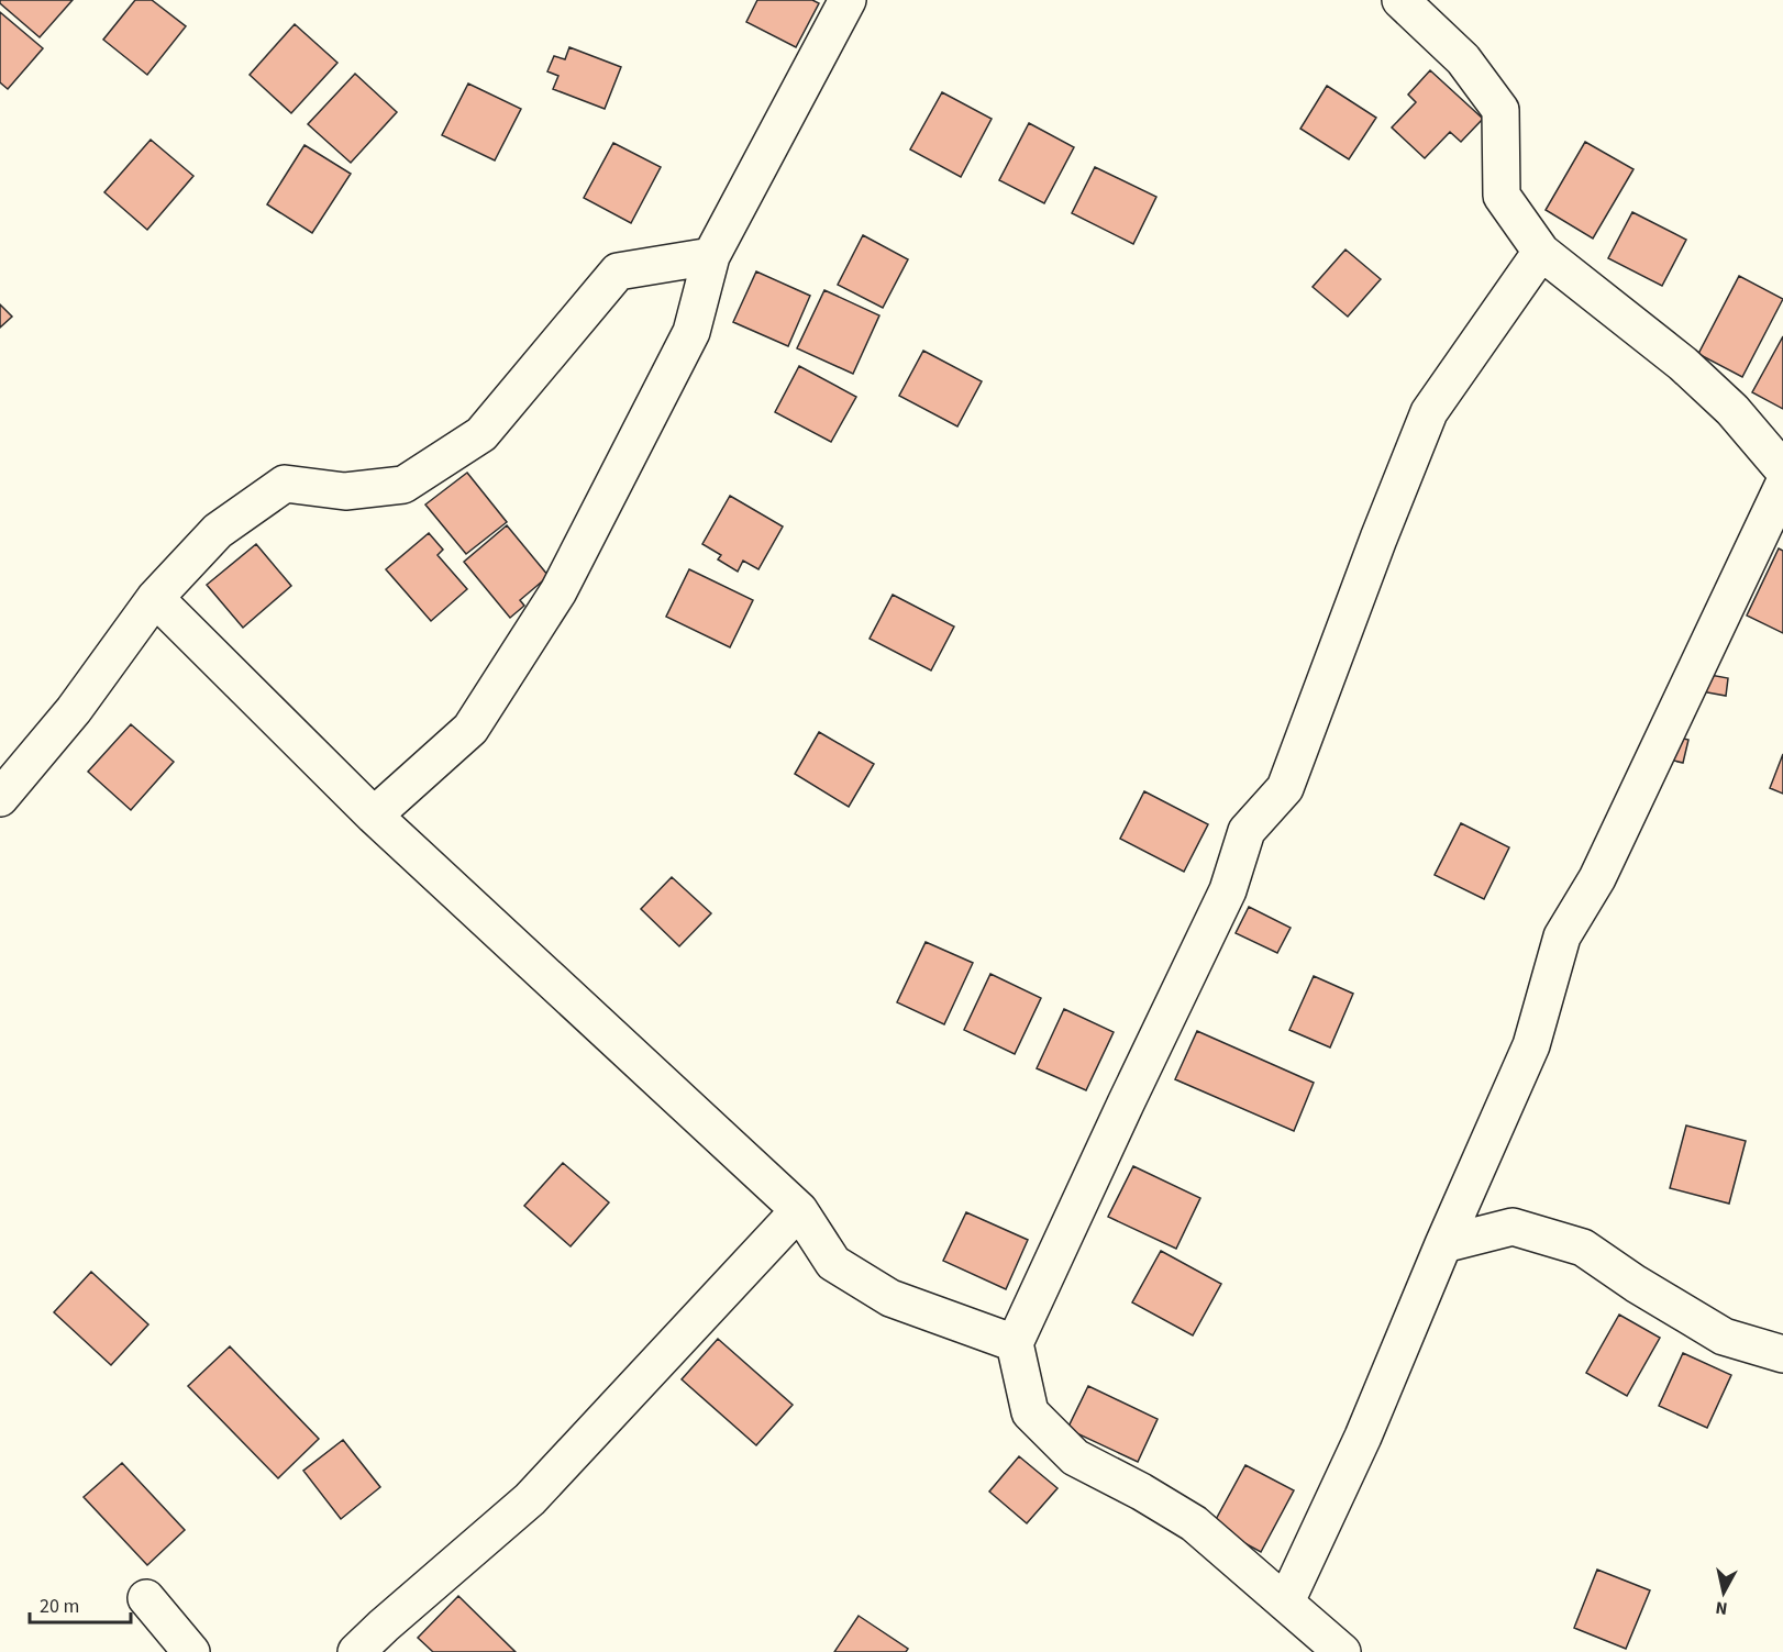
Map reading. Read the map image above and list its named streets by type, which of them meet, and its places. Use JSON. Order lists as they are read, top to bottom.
{
  "scale_bar": "20 m",
  "north": "bottom"
}
